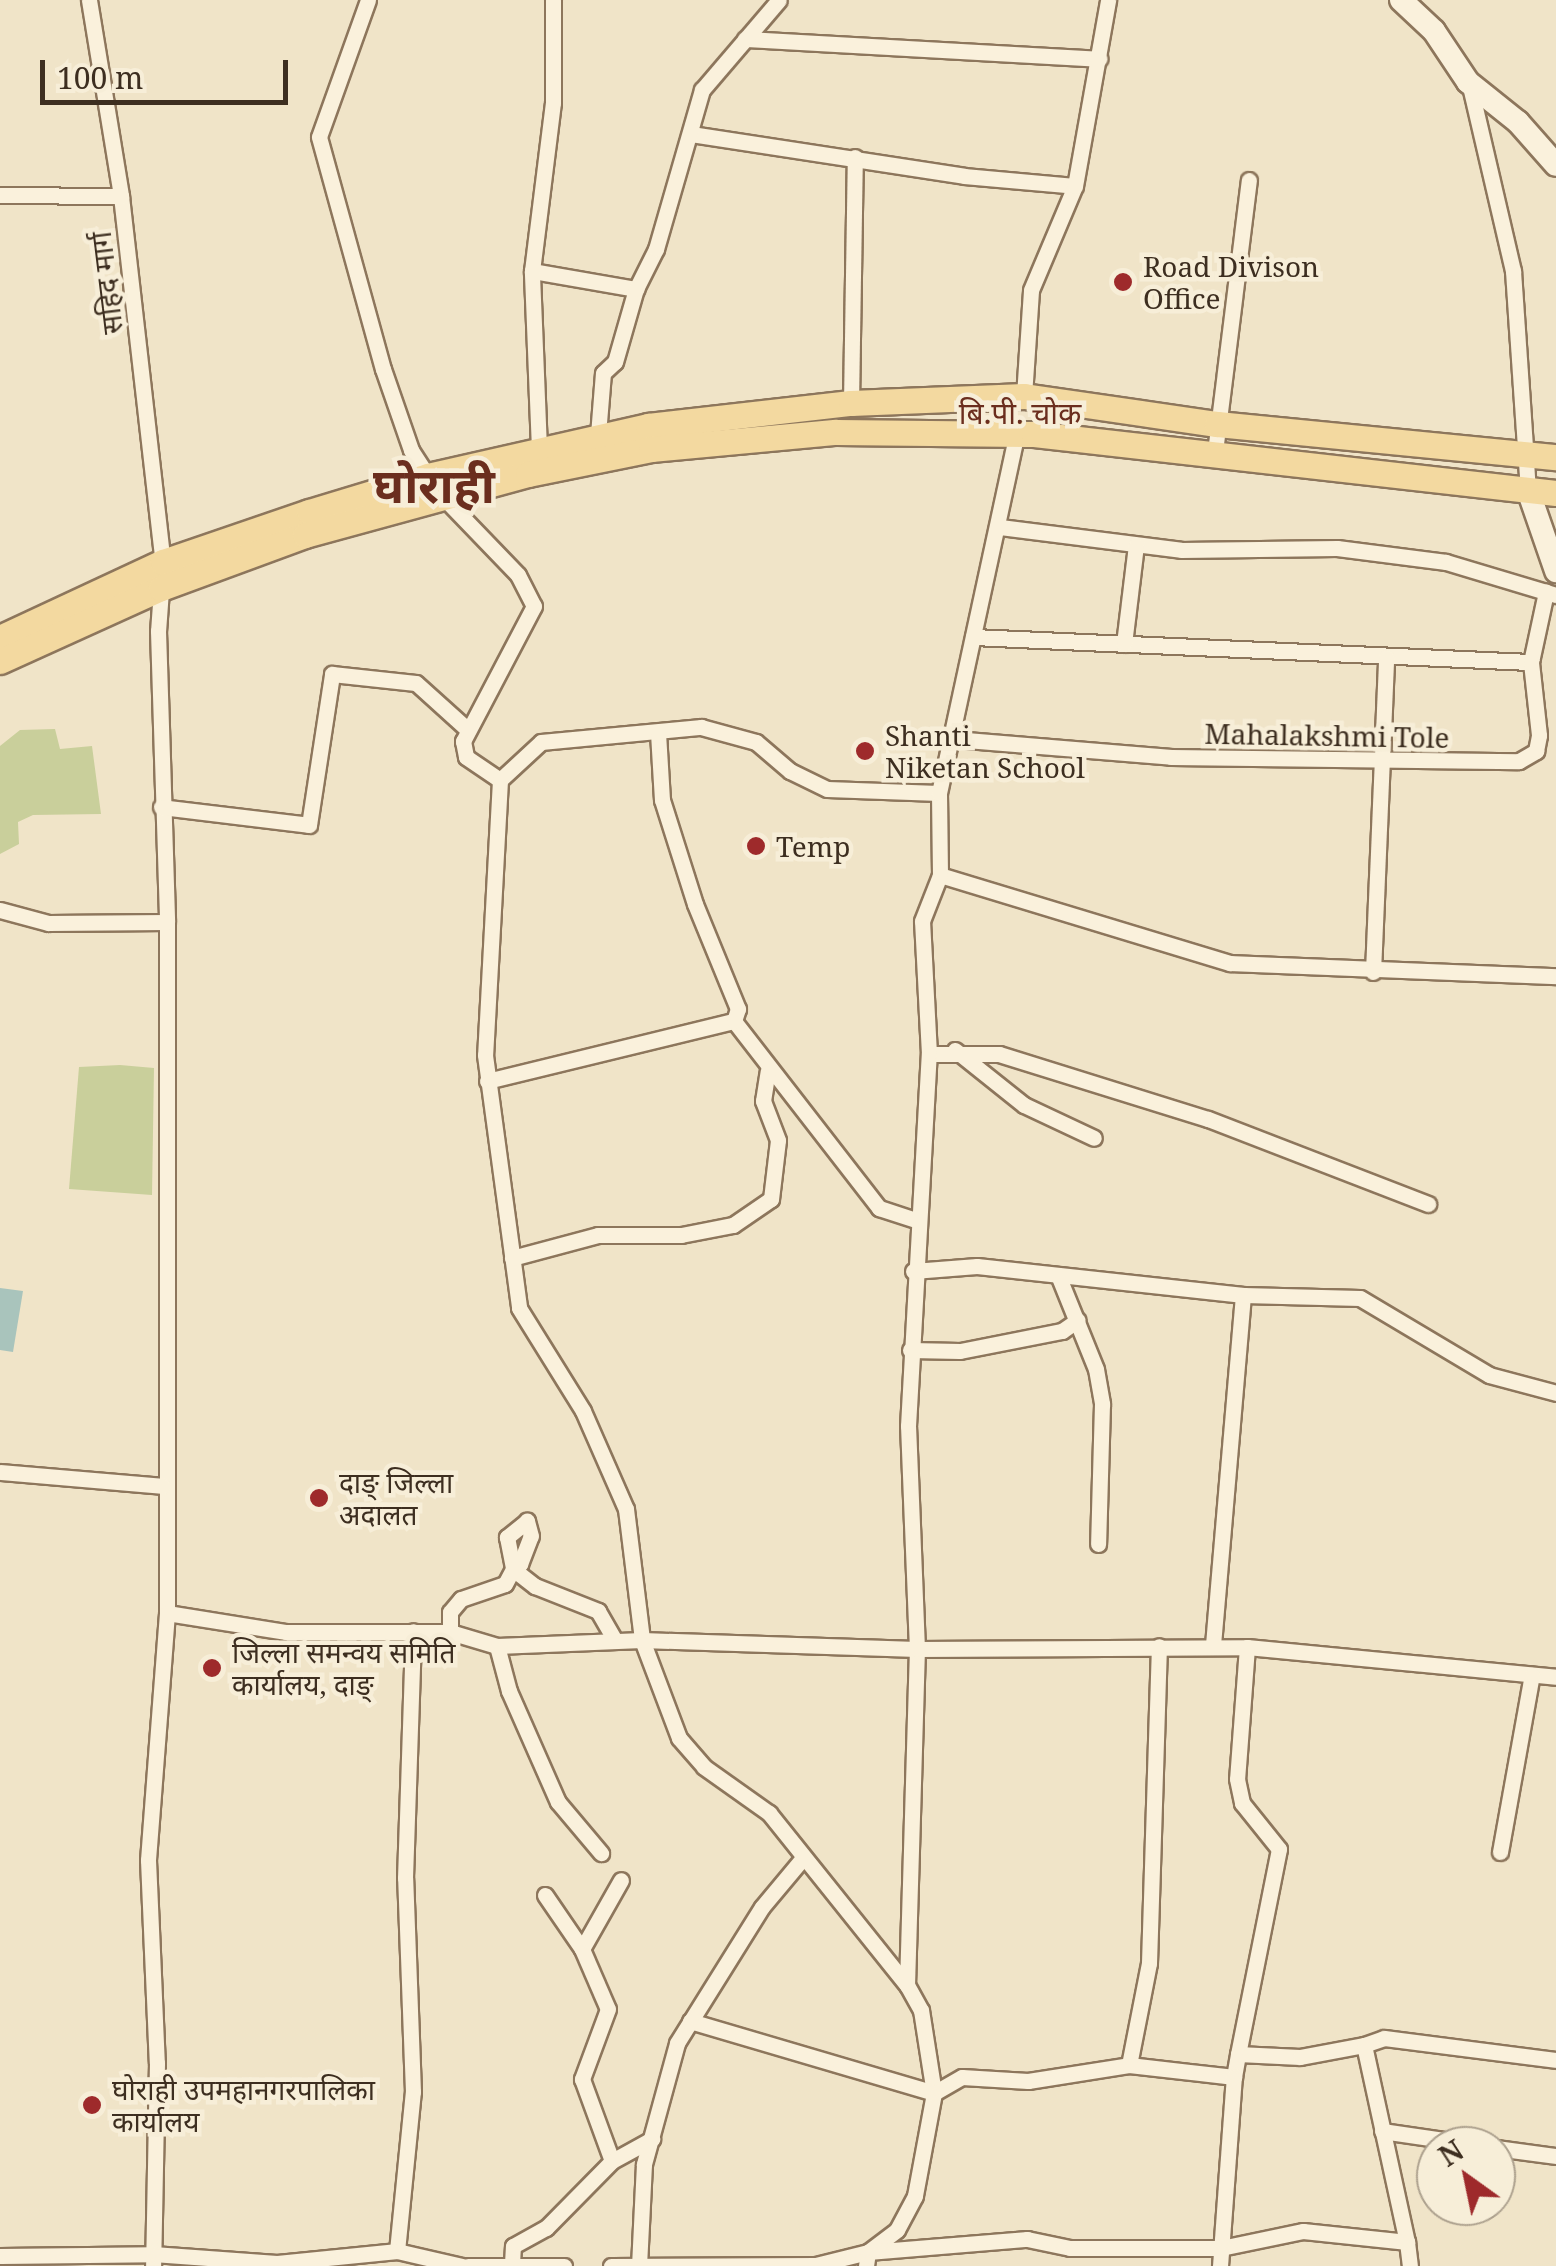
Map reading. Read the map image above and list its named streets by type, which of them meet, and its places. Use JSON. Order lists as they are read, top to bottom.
{
  "streets": {
    "street": ["सहिद मार्ग", "Mahalakshmi Tole"]
  },
  "districts": ["बि.पी. चोक", "घोराही"],
  "places": [
    "Road Divison Office",
    "Shanti Niketan School",
    "Temp",
    "दाङ् जिल्ला अदालत",
    "जिल्ला समन्वय समिति कार्यालय, दाङ्",
    "घोराही उपमहानगरपालिका कार्यालय"
  ],
  "scale_bar": "100 m",
  "north": "top left"
}
